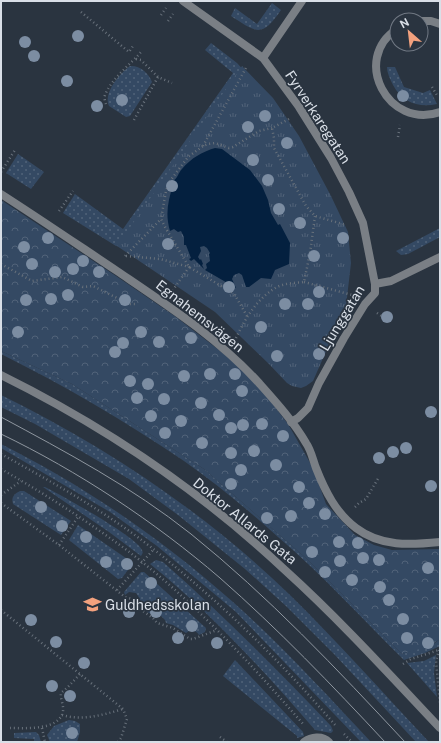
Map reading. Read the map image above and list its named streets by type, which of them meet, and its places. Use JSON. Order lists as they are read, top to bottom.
{
  "streets": {
    "street": [
      "Fyrverkaregatan",
      "Egnahemsvägen",
      "Ljunggatan",
      "Doktor Allards Gata"
    ]
  },
  "crossings": [
    ["Fyrverkaregatan", "Ljunggatan"],
    ["Egnahemsvägen", "Ljunggatan"]
  ],
  "places": {
    "school or university": ["Guldhedsskolan"]
  },
  "north": "top left"
}
